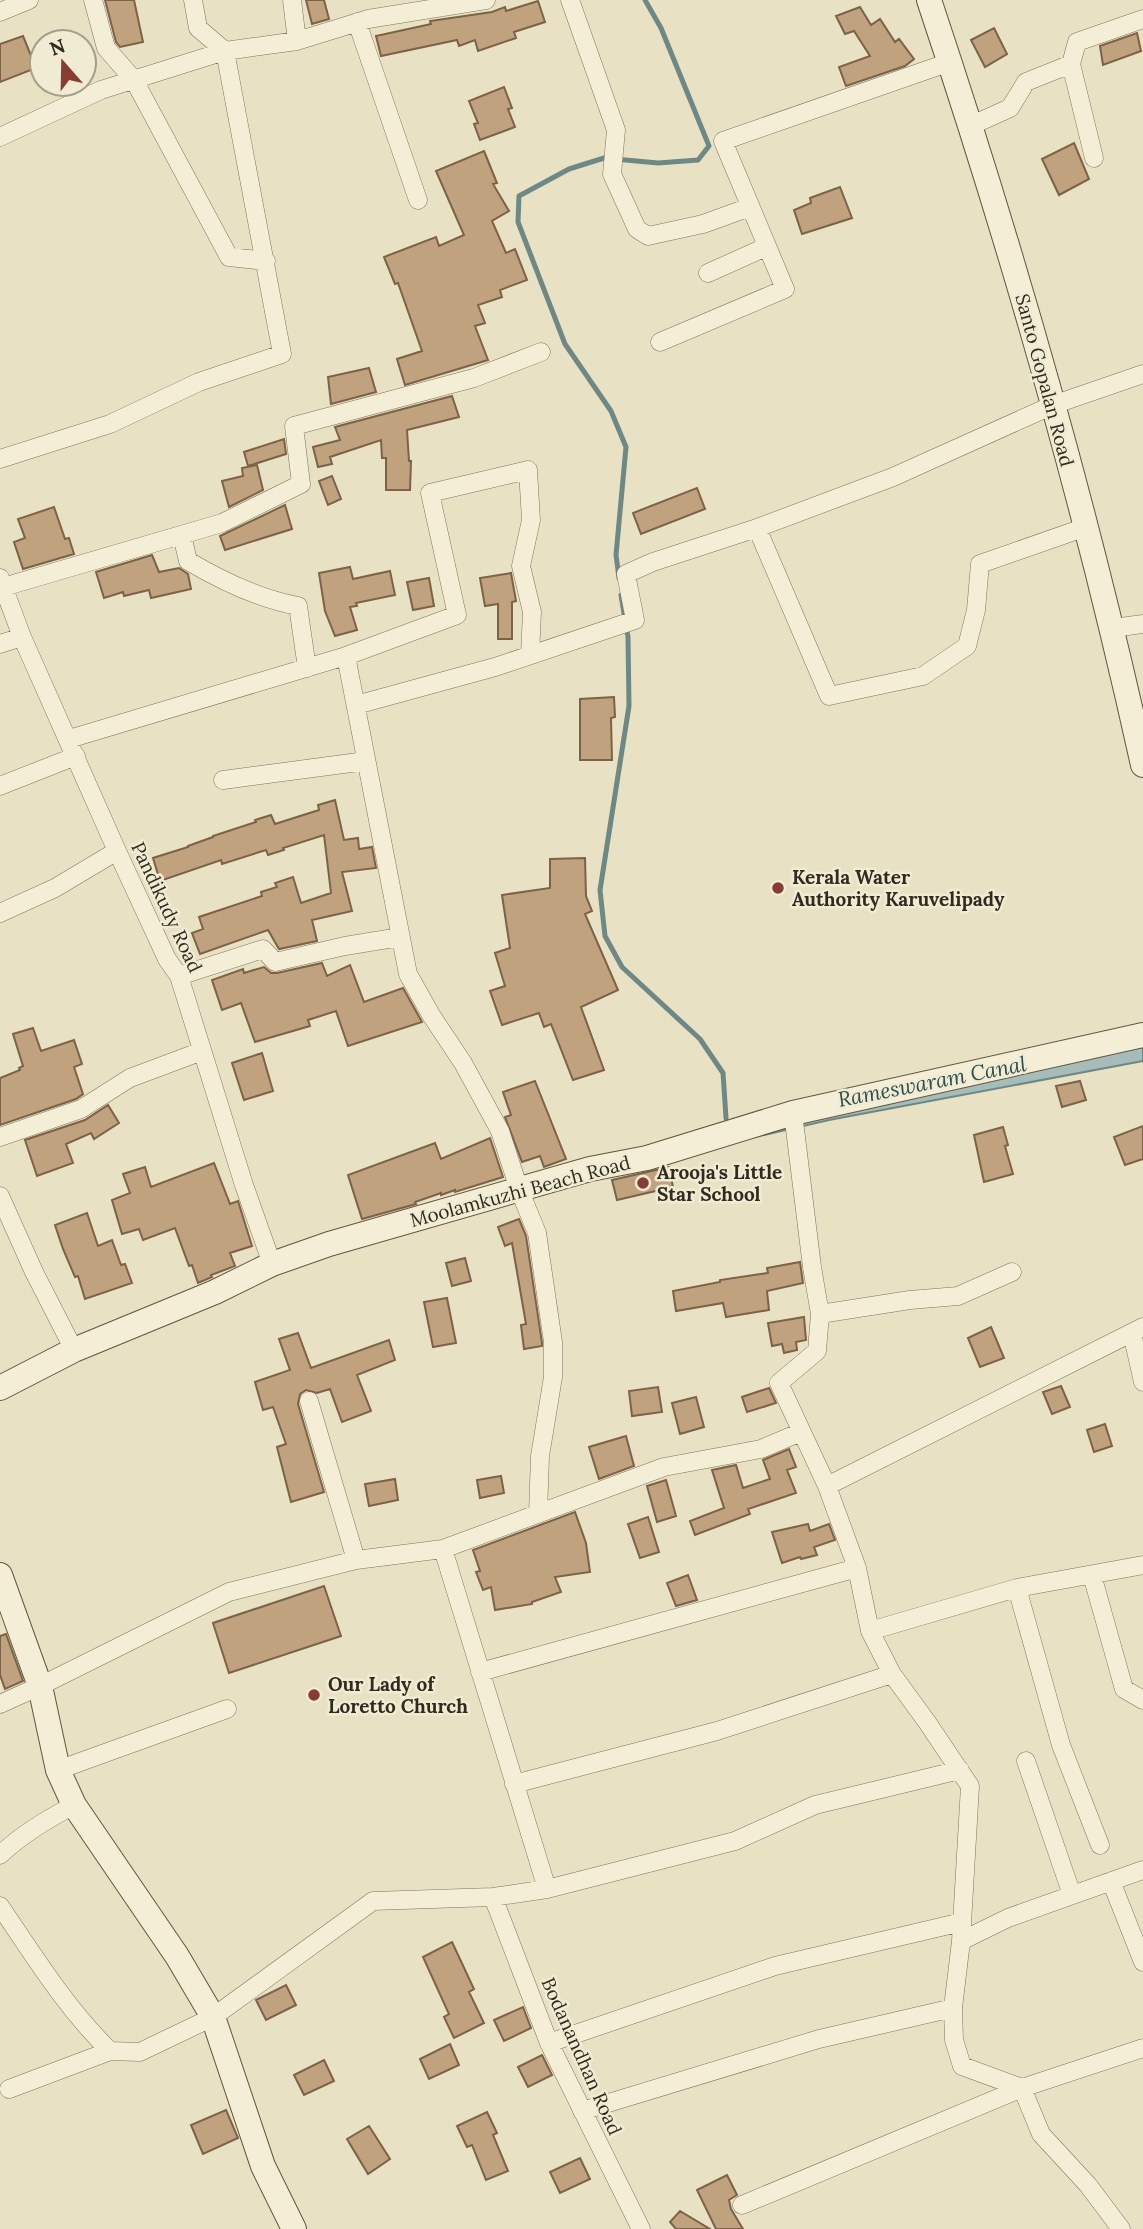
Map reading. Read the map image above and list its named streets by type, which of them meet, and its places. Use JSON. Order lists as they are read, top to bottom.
{
  "streets": {
    "street": [
      "Santo Gopalan Road",
      "Pandikudy Road",
      "Moolamkuzhi Beach Road",
      "Bodanandhan Road"
    ]
  },
  "crossings": [
    ["Pandikudy Road", "Moolamkuzhi Beach Road"]
  ],
  "water": ["Rameswaram Canal"],
  "places": ["Kerala Water Authority Karuvelipady", "Arooja's Little Star School", "Our Lady of Loretto Church"],
  "north": "top"
}
